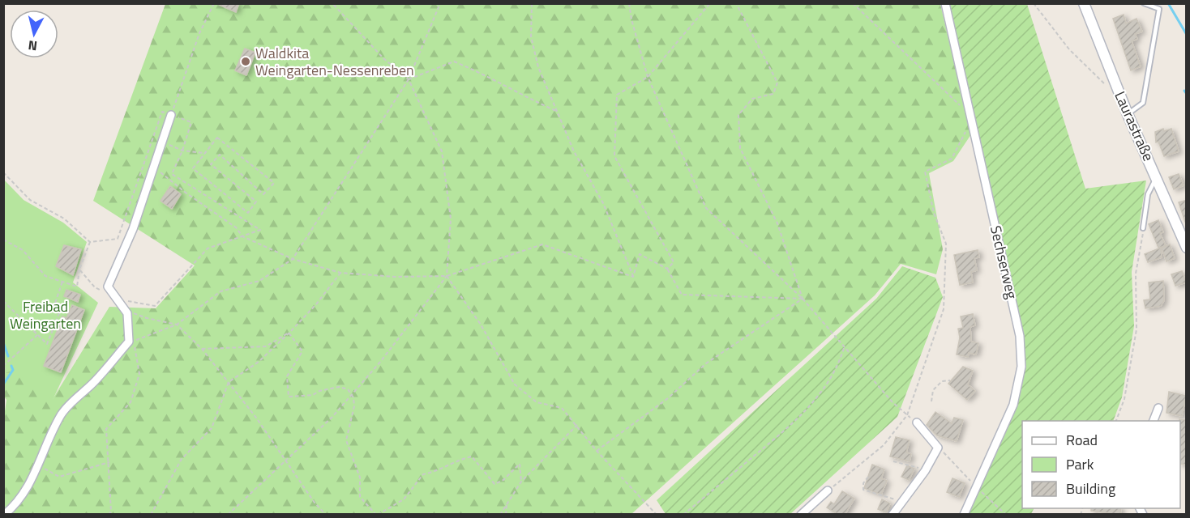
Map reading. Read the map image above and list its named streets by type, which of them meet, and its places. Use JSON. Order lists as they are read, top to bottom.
{
  "streets": {
    "street": ["Laurastraße", "Sechserweg"]
  },
  "parks": ["Freibad Weingarten"],
  "places": ["Waldkita Weingarten-Nessenreben"],
  "legend": ["Road", "Park", "Building"],
  "north": "bottom"
}
